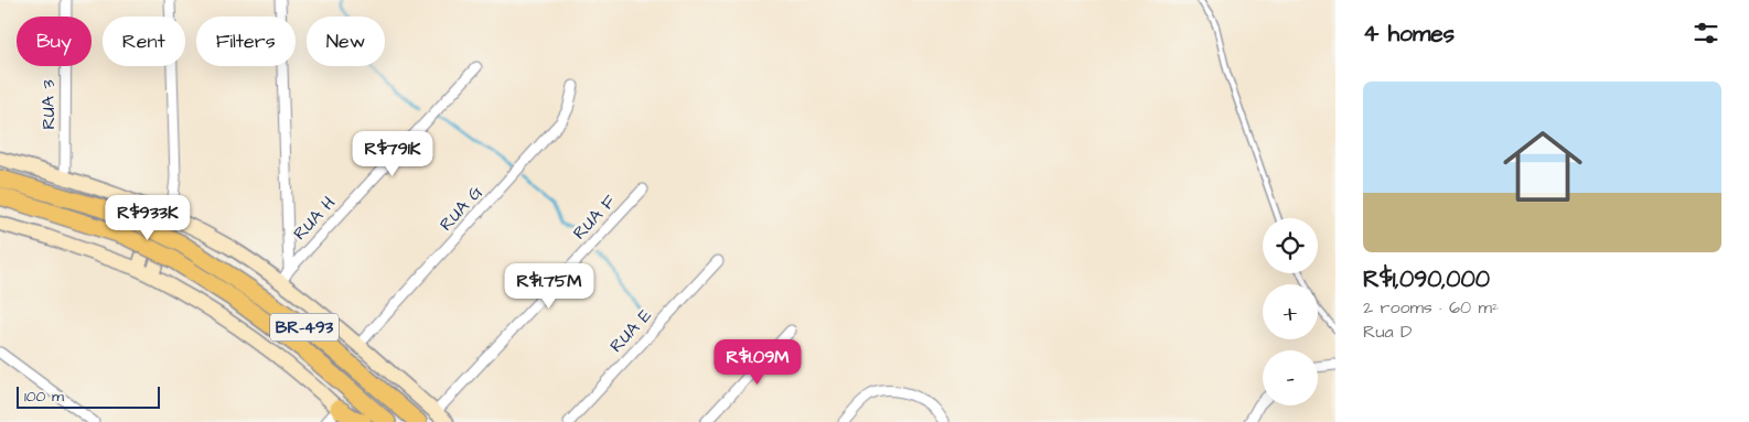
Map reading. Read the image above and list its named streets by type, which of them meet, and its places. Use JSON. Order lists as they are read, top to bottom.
{
  "streets": {
    "highway": ["BR-493"],
    "street": [
      "RUA 3",
      "RUA G",
      "RUA F",
      "RUA H",
      "RUA E"
    ]
  },
  "scale_bar": "100 m",
  "page": {
    "heading": "4 homes",
    "chip": [
      "Buy",
      "Rent",
      "Filters",
      "New"
    ],
    "list": [
      {
        "name": "R$1,090,000",
        "note": "2 rooms · 60 m² · Rua D"
      }
    ],
    "price": [
      "R$791K",
      "R$933K",
      "R$1.75M",
      "R$1.09M"
    ],
    "map_buttons": ["+", "−"],
    "scale": "100 m"
  }
}
